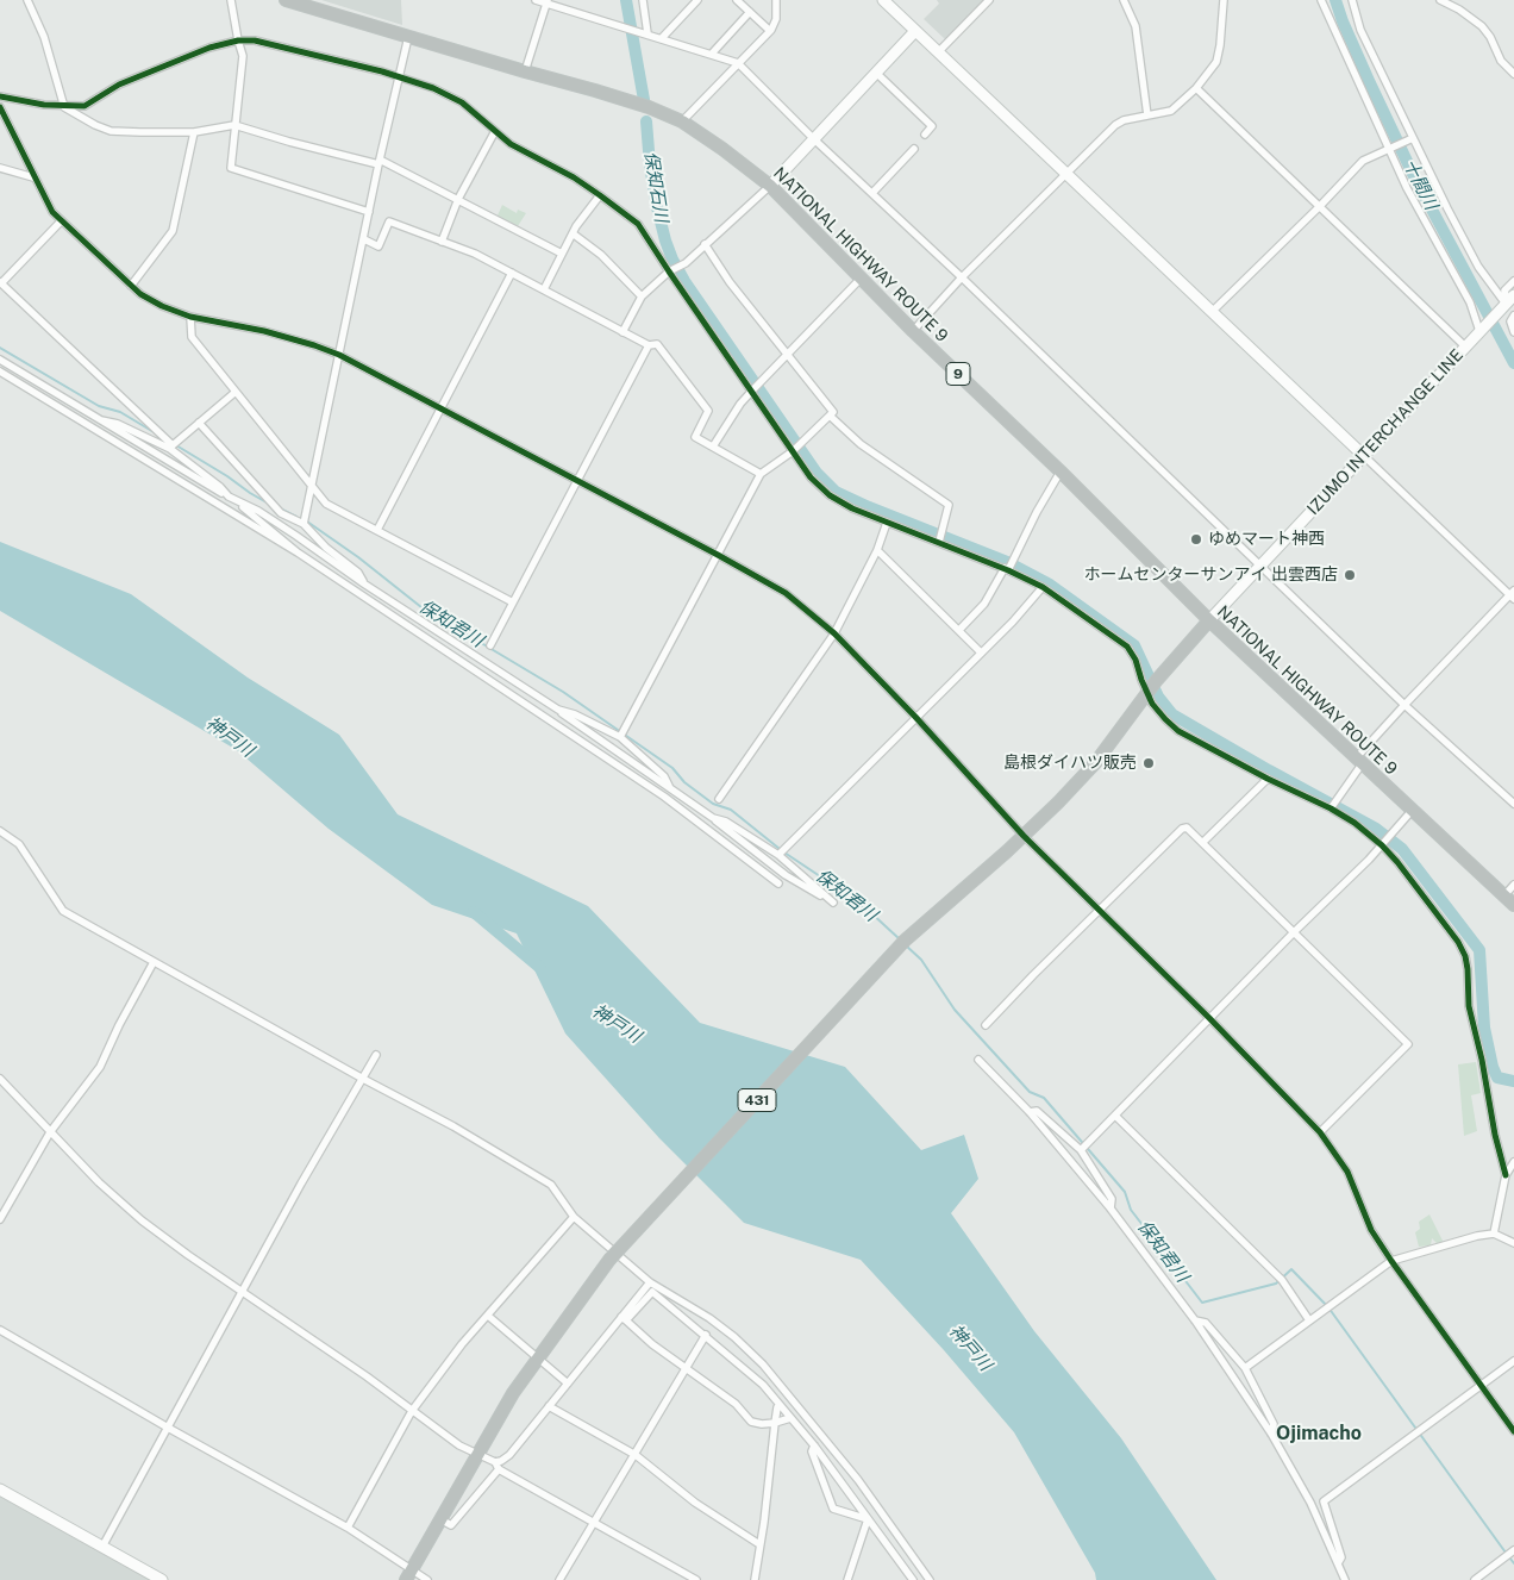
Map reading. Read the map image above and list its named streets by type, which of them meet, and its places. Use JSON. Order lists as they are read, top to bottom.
{
  "streets": {
    "highway": ["NATIONAL HIGHWAY ROUTE 9", "9", "431"],
    "street": ["IZUMO INTERCHANGE LINE"]
  },
  "crossings": [
    ["NATIONAL HIGHWAY ROUTE 9", "IZUMO INTERCHANGE LINE"],
    ["NATIONAL HIGHWAY ROUTE 9", "431"],
    ["IZUMO INTERCHANGE LINE", "431"]
  ],
  "districts": ["Ojimacho"],
  "water": [
    "十間川",
    "保知石川",
    "保知君川",
    "神戸川"
  ],
  "places": ["ゆめマート神西", "ホームセンターサンアイ 出雲西店", "島根ダイハツ販売"]
}
